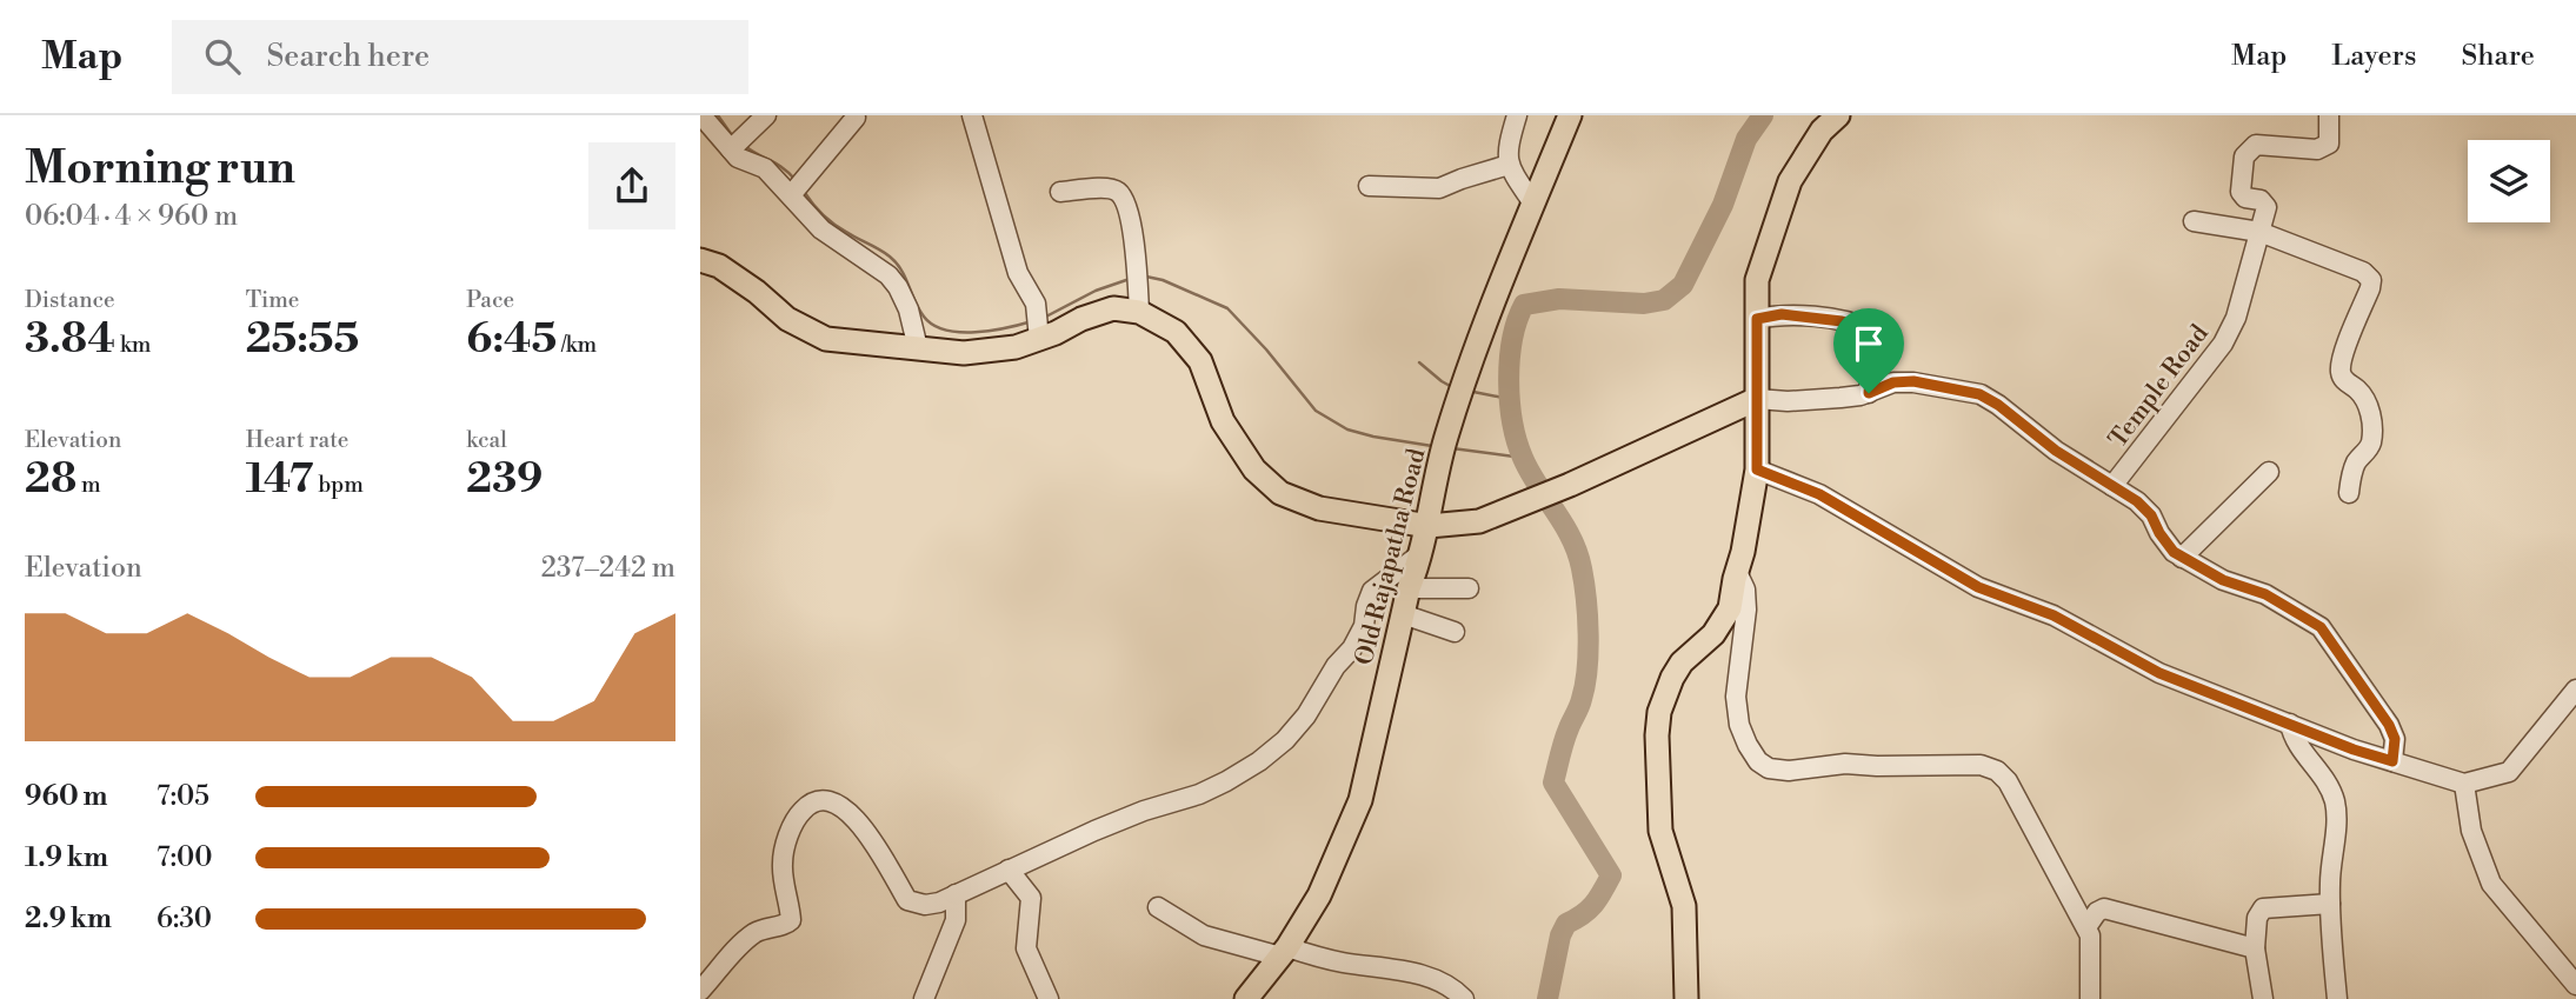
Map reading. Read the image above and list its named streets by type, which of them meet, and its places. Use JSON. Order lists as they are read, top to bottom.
{
  "streets": {
    "main road": ["Old Rajapatha Road"],
    "street": ["Temple Road"]
  },
  "page": {
    "header": "Map",
    "search": "Search here",
    "nav": ["Map", "Layers", "Share"],
    "heading": ["Morning run", "06:04 · 4 × 960 m"],
    "stats": [
      ["Distance", "3.84 km"],
      ["Time", "25:55"],
      ["Pace", "6:45 /km"],
      ["Elevation", "28 m"],
      ["Heart rate", "147 bpm"],
      ["kcal", "239"]
    ],
    "chart": ["Elevation", "237–242 m"],
    "list": [
      {
        "name": "960 m",
        "note": "7:05"
      },
      {
        "name": "1.9 km",
        "note": "7:00"
      },
      {
        "name": "2.9 km",
        "note": "6:30"
      }
    ]
  }
}
